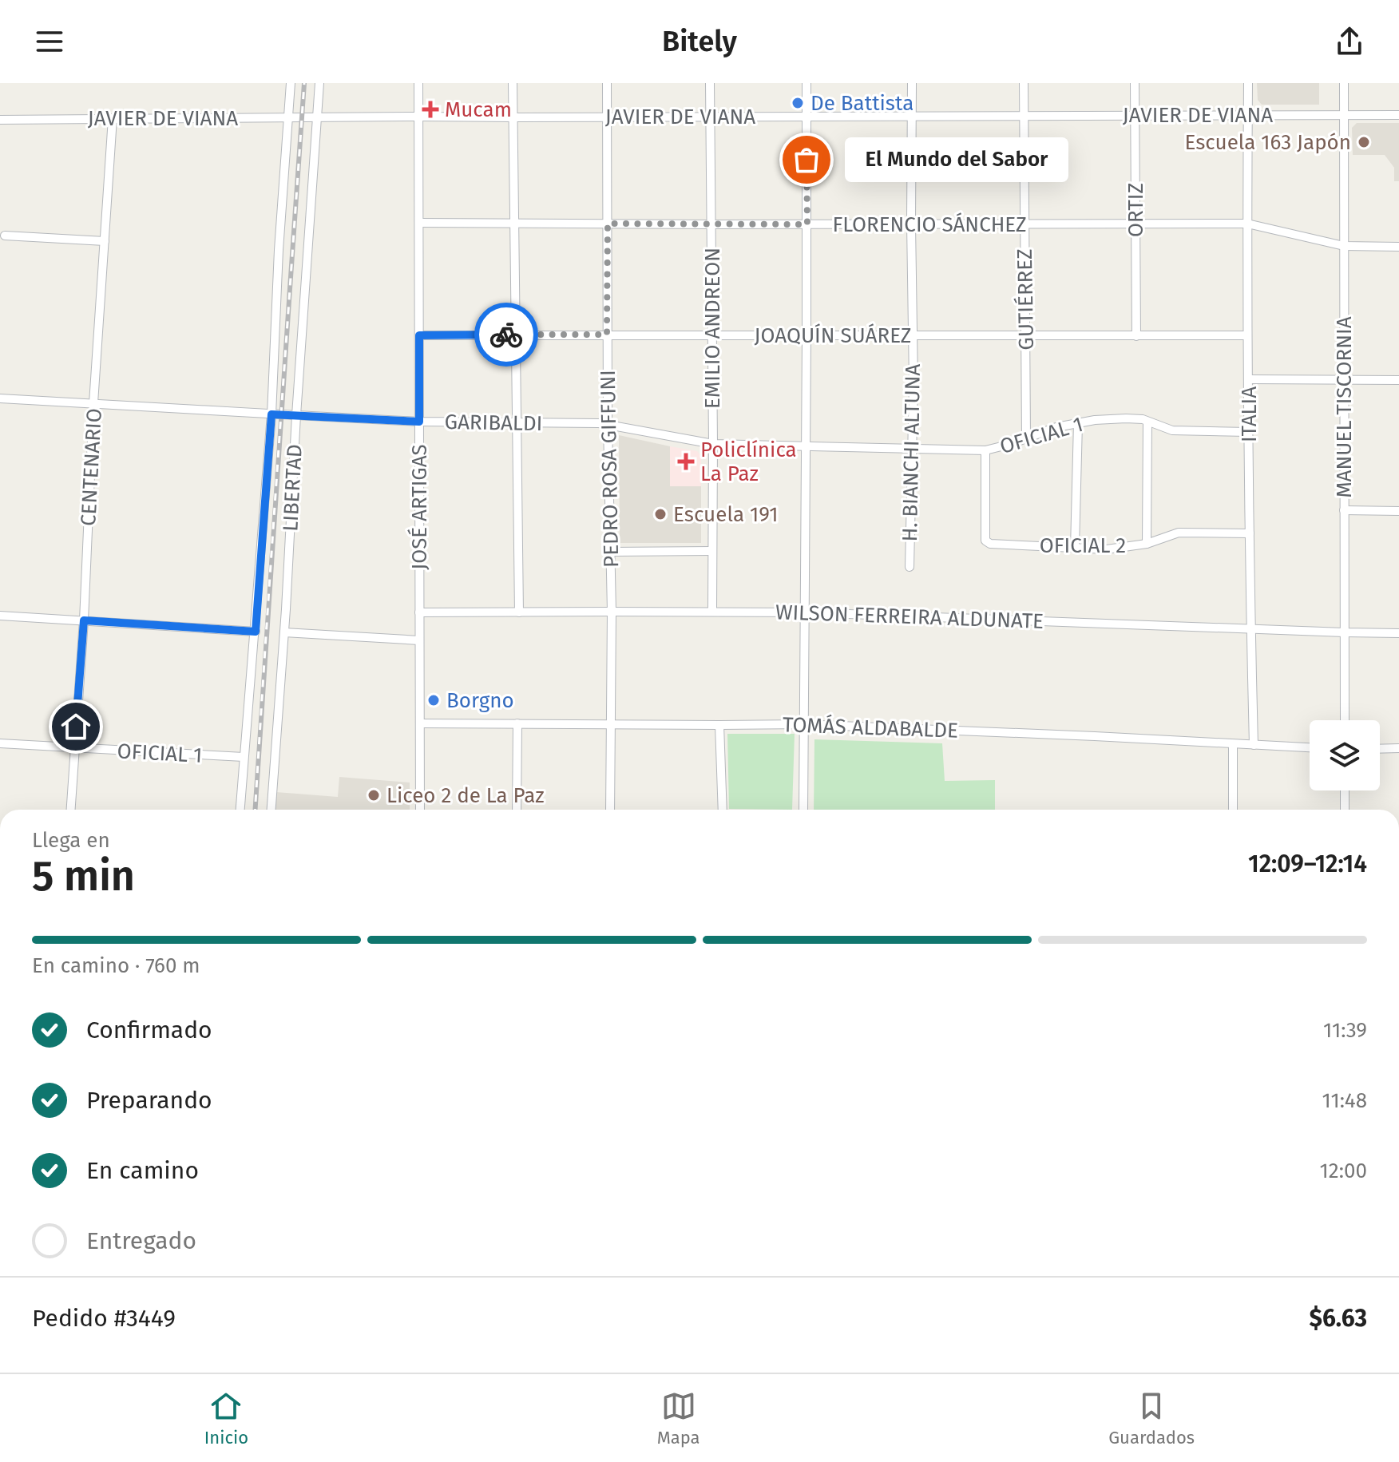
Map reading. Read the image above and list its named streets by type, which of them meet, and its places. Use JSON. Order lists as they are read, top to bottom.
{
  "streets": {
    "street": [
      "JAVIER DE VIANA",
      "ORTIZ",
      "FLORENCIO SÁNCHEZ",
      "GUTIÉRREZ",
      "EMILIO ANDREON",
      "JOAQUÍN SUÁREZ",
      "MANUEL TISCORNIA",
      "ITALIA",
      "GARIBALDI",
      "OFICIAL 1",
      "H. BIANCHI ALTUNA",
      "CENTENARIO",
      "PEDRO ROSA GIFFUNI",
      "LIBERTAD",
      "JOSÉ ARTIGAS",
      "OFICIAL 2",
      "WILSON FERREIRA ALDUNATE",
      "TOMÁS ALDABALDE"
    ]
  },
  "crossings": [
    ["JAVIER DE VIANA", "ORTIZ"],
    ["JAVIER DE VIANA", "GUTIÉRREZ"],
    ["JAVIER DE VIANA", "EMILIO ANDREON"],
    ["JAVIER DE VIANA", "MANUEL TISCORNIA"],
    ["JAVIER DE VIANA", "ITALIA"],
    ["JAVIER DE VIANA", "H. BIANCHI ALTUNA"],
    ["JAVIER DE VIANA", "CENTENARIO"],
    ["JAVIER DE VIANA", "PEDRO ROSA GIFFUNI"],
    ["JAVIER DE VIANA", "LIBERTAD"],
    ["JAVIER DE VIANA", "JOSÉ ARTIGAS"],
    ["ORTIZ", "FLORENCIO SÁNCHEZ"],
    ["ORTIZ", "JOAQUÍN SUÁREZ"],
    ["FLORENCIO SÁNCHEZ", "GUTIÉRREZ"],
    ["FLORENCIO SÁNCHEZ", "EMILIO ANDREON"],
    ["FLORENCIO SÁNCHEZ", "MANUEL TISCORNIA"],
    ["FLORENCIO SÁNCHEZ", "ITALIA"],
    ["FLORENCIO SÁNCHEZ", "H. BIANCHI ALTUNA"],
    ["FLORENCIO SÁNCHEZ", "PEDRO ROSA GIFFUNI"],
    ["FLORENCIO SÁNCHEZ", "JOSÉ ARTIGAS"],
    ["GUTIÉRREZ", "JOAQUÍN SUÁREZ"],
    ["GUTIÉRREZ", "OFICIAL 1"],
    ["EMILIO ANDREON", "JOAQUÍN SUÁREZ"],
    ["EMILIO ANDREON", "GARIBALDI"],
    ["EMILIO ANDREON", "WILSON FERREIRA ALDUNATE"],
    ["JOAQUÍN SUÁREZ", "ITALIA"],
    ["JOAQUÍN SUÁREZ", "H. BIANCHI ALTUNA"],
    ["JOAQUÍN SUÁREZ", "PEDRO ROSA GIFFUNI"],
    ["JOAQUÍN SUÁREZ", "JOSÉ ARTIGAS"],
    ["MANUEL TISCORNIA", "WILSON FERREIRA ALDUNATE"],
    ["ITALIA", "OFICIAL 1"],
    ["ITALIA", "OFICIAL 2"],
    ["ITALIA", "WILSON FERREIRA ALDUNATE"],
    ["ITALIA", "TOMÁS ALDABALDE"],
    ["GARIBALDI", "OFICIAL 1"],
    ["GARIBALDI", "H. BIANCHI ALTUNA"],
    ["GARIBALDI", "CENTENARIO"],
    ["GARIBALDI", "PEDRO ROSA GIFFUNI"],
    ["GARIBALDI", "LIBERTAD"],
    ["GARIBALDI", "JOSÉ ARTIGAS"],
    ["GARIBALDI", "OFICIAL 2"],
    ["OFICIAL 1", "CENTENARIO"],
    ["OFICIAL 1", "OFICIAL 2"],
    ["PEDRO ROSA GIFFUNI", "WILSON FERREIRA ALDUNATE"],
    ["PEDRO ROSA GIFFUNI", "TOMÁS ALDABALDE"],
    ["JOSÉ ARTIGAS", "WILSON FERREIRA ALDUNATE"],
    ["JOSÉ ARTIGAS", "TOMÁS ALDABALDE"]
  ],
  "places": {
    "other": [
      "De Battista",
      "Escuela 163 Japón",
      "El Mundo del Sabor",
      "Escuela 191",
      "Borgno",
      "Liceo 2 de La Paz"
    ],
    "health": ["Mucam", "Policlínica La Paz"]
  },
  "page": {
    "header": "Bitely",
    "bubble": "El Mundo del Sabor",
    "heading": ["5 min", "Llega en", "12:09–12:14"],
    "panel": ["Pedido #3449", "$6.63"],
    "bar": "En camino · 760 m",
    "list": [
      ["Confirmado", "11:39"],
      ["Preparando", "11:48"],
      ["En camino", "12:00"],
      "Entregado"
    ],
    "tabs": ["Inicio", "Mapa", "Guardados"]
  }
}
